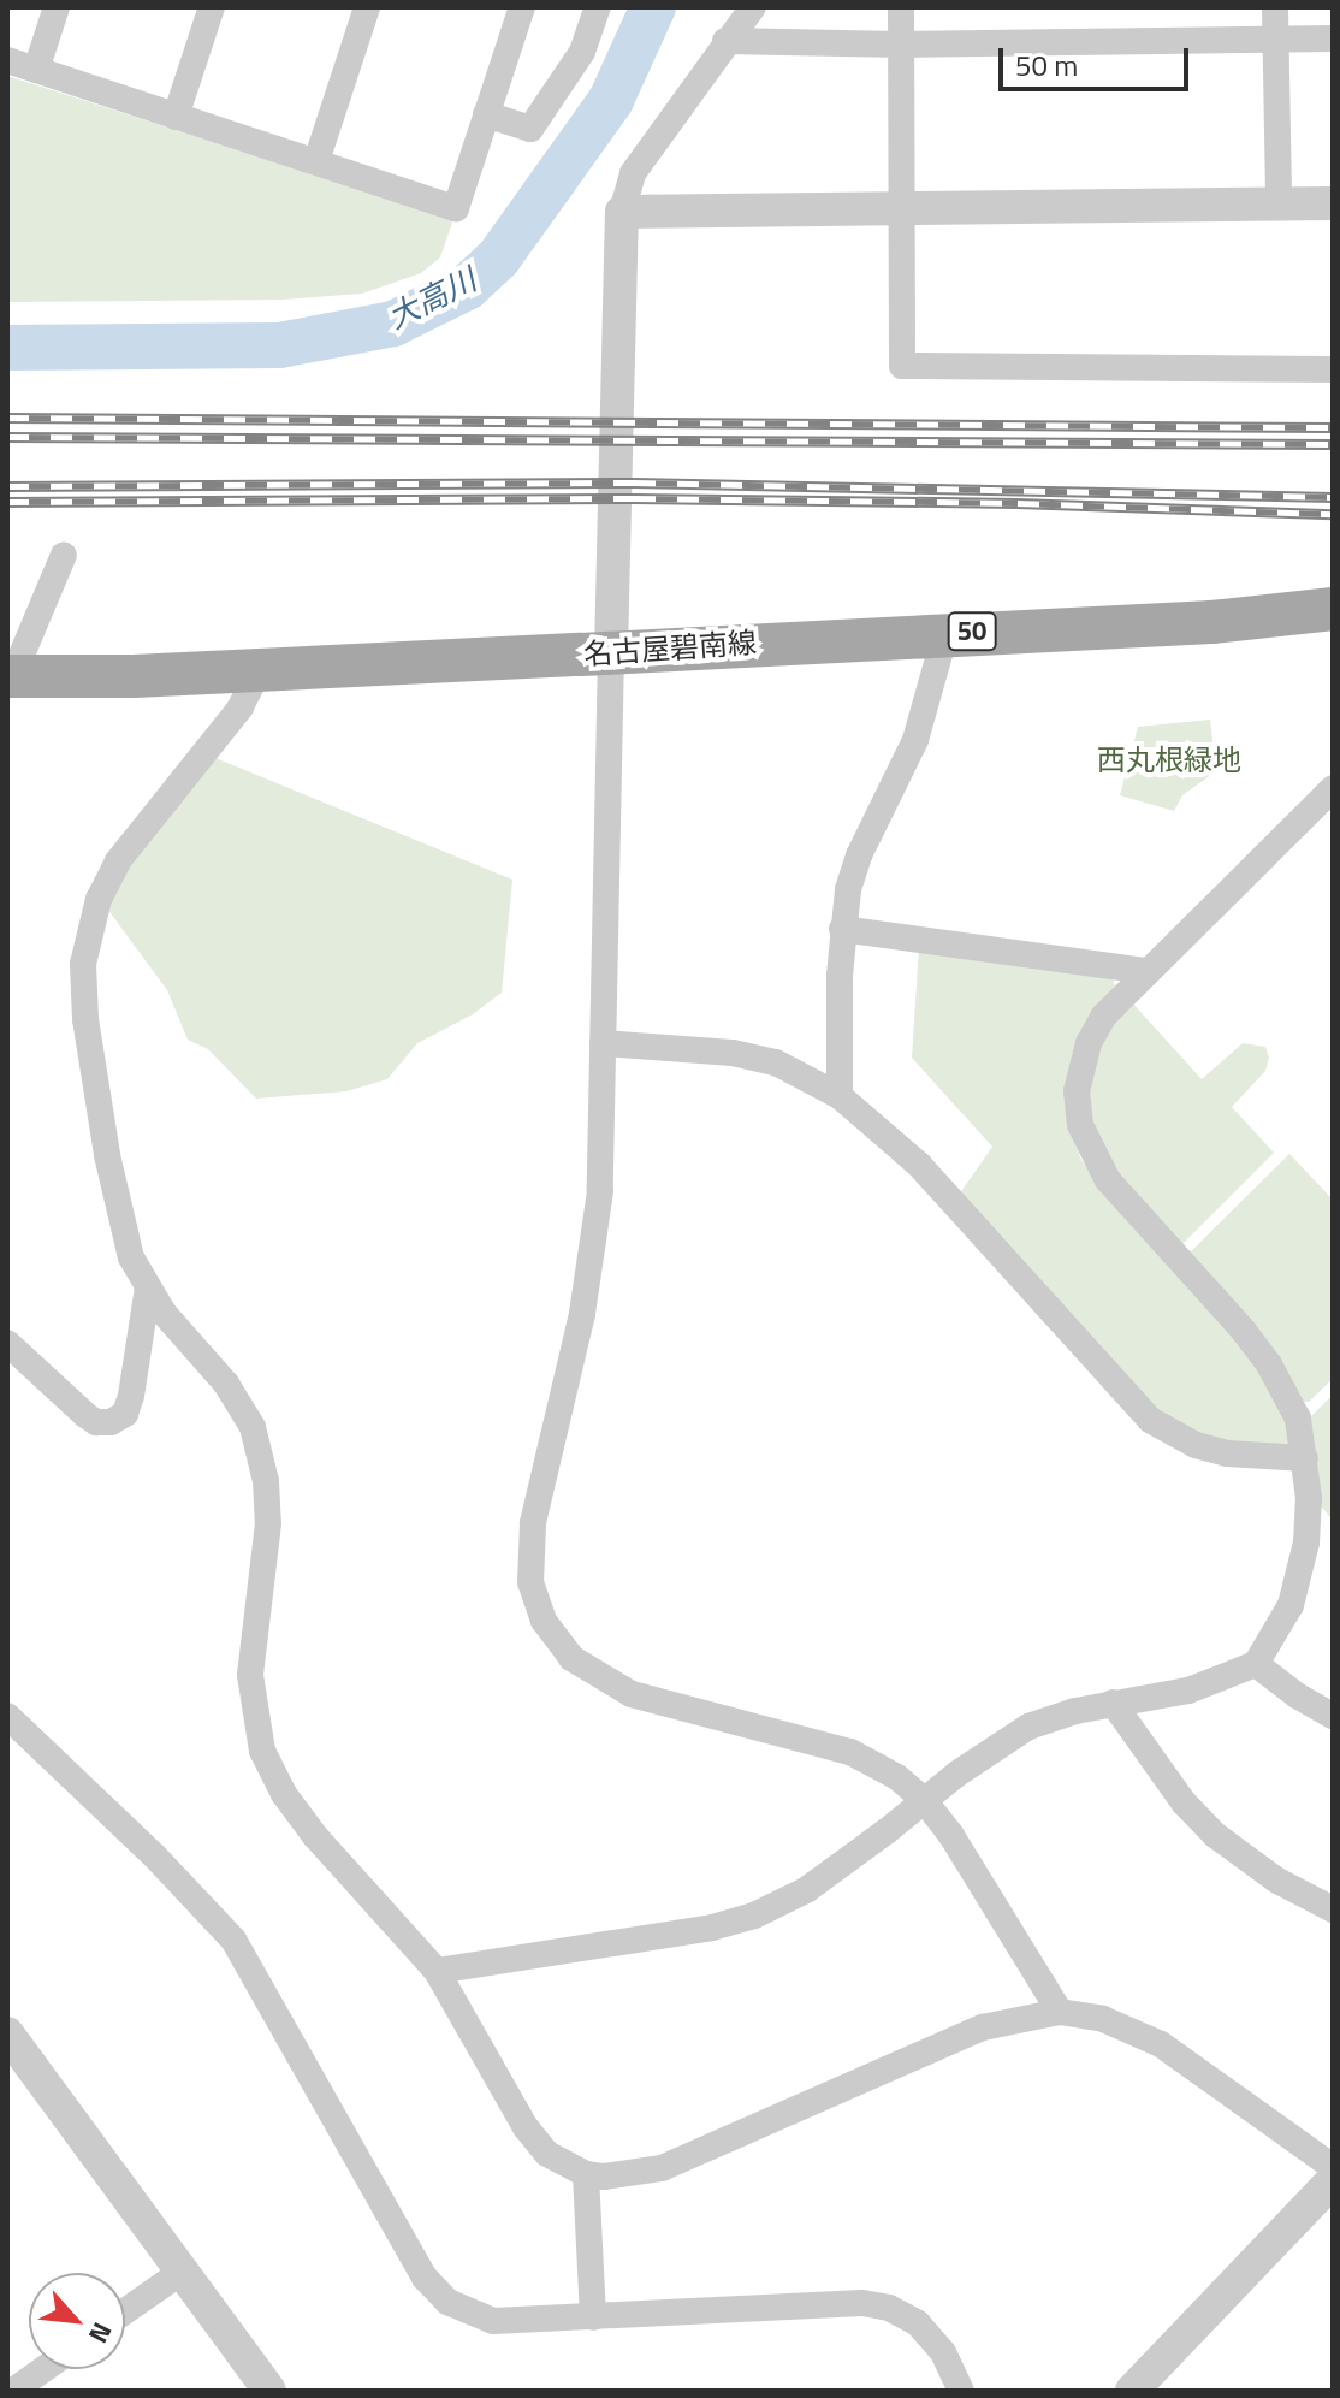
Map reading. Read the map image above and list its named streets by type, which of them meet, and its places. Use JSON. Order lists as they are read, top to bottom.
{
  "streets": {
    "main road": ["50", "名古屋碧南線"]
  },
  "water": ["大高川"],
  "parks": ["西丸根緑地"],
  "scale_bar": "50 m",
  "north": "bottom right"
}
